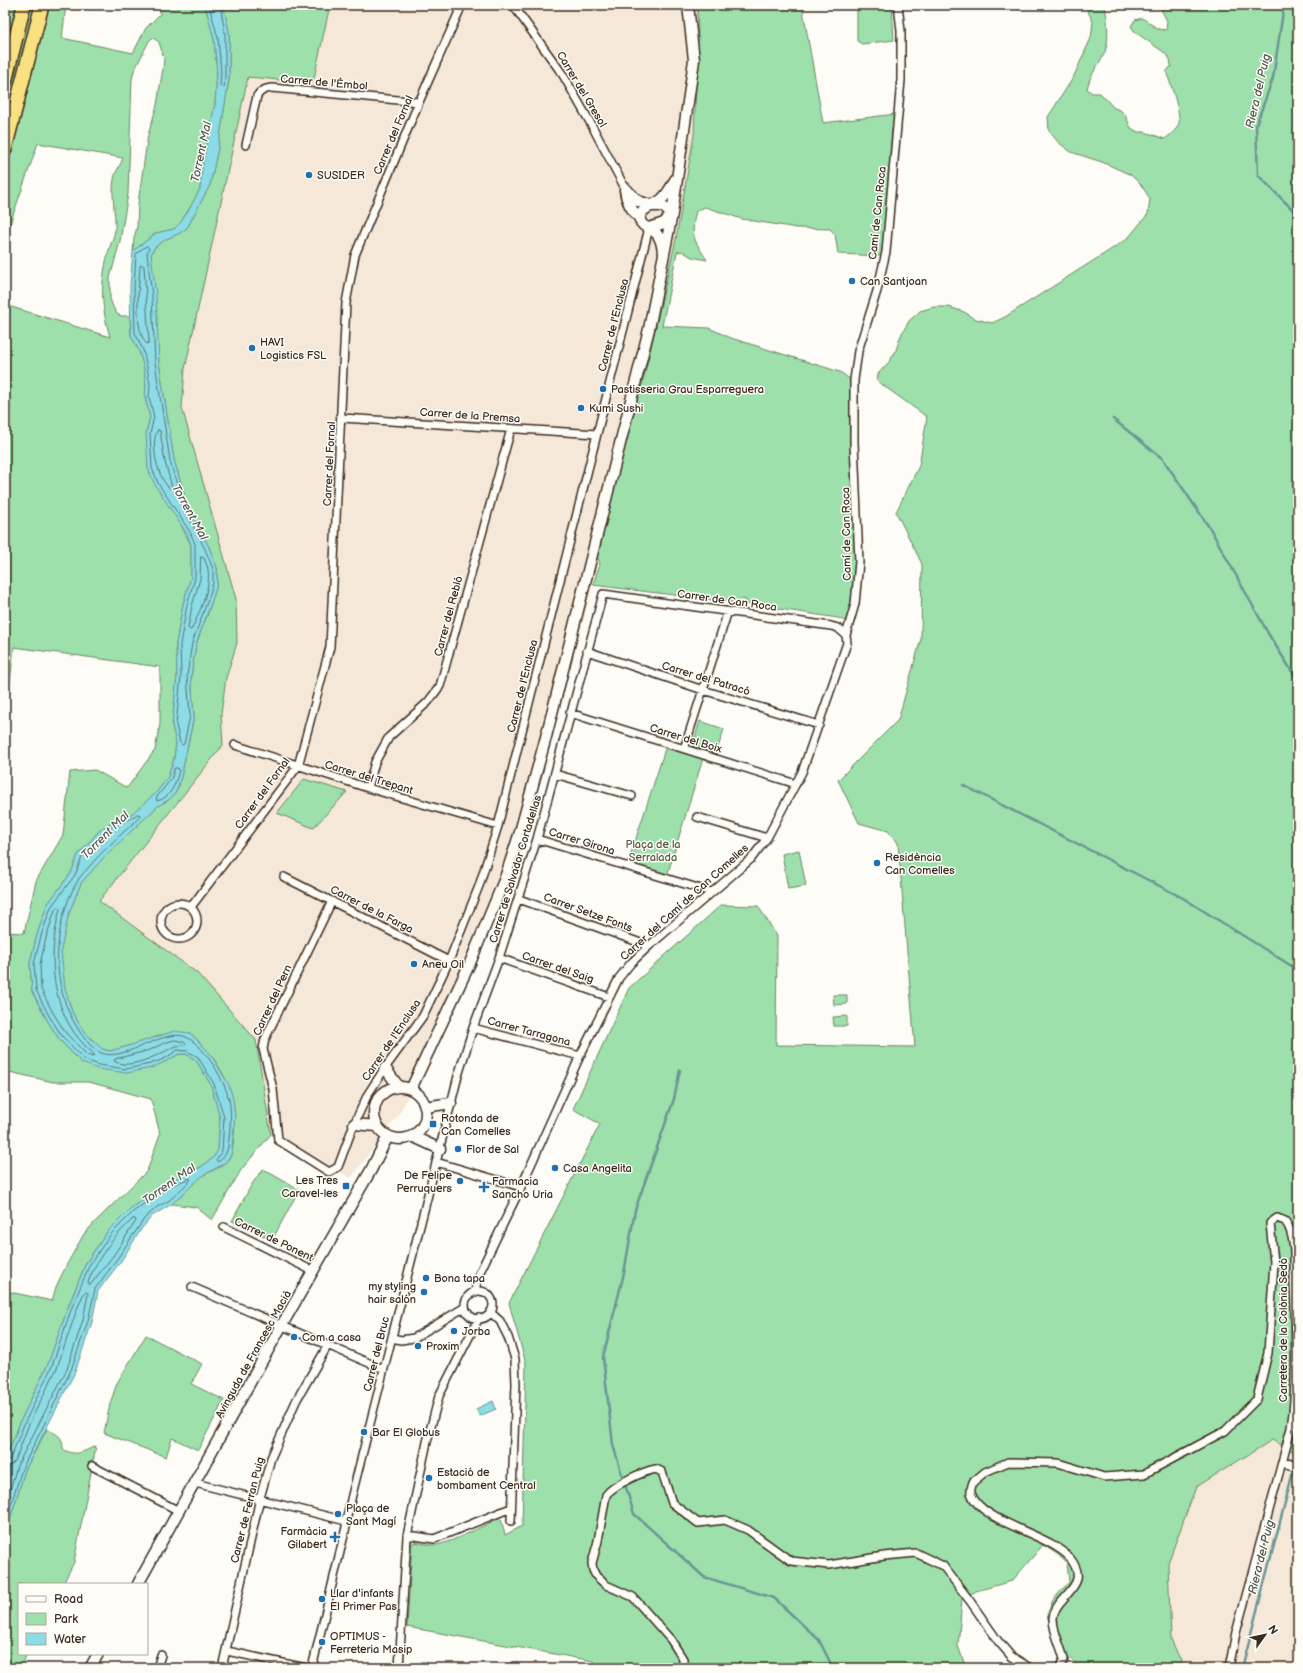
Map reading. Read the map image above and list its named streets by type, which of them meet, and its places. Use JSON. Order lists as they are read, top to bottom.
{
  "streets": {
    "street": [
      "Carrer de l'Èmbol",
      "Carrer del Gresol",
      "Carrer del Fornal",
      "Camí de Can Roca",
      "Carrer de l'Enclusa",
      "Carrer de la Premsa",
      "Carrer de Can Roca",
      "Carrer del Rebló",
      "Carrer del Patracó",
      "Carrer del Boix",
      "Carrer del Trepant",
      "Carrer Girona",
      "Carrer de Salvador Cortadellas",
      "Carrer del Camí de Can Comelles",
      "Carrer de la Farga",
      "Carrer Setze Fonts",
      "Carrer del Saig",
      "Carrer del Pern",
      "Carrer Tarragona",
      "Carrer de Ponent",
      "Carretera de la Colònia Sedó",
      "Avinguda de Francesc Macià",
      "Carrer del Bruc",
      "Carrer de Ferran Puig"
    ]
  },
  "crossings": [
    ["Carrer de l'Èmbol", "Carrer del Fornal"],
    ["Carrer del Fornal", "Carrer de la Premsa"],
    ["Carrer del Fornal", "Carrer del Trepant"],
    ["Camí de Can Roca", "Carrer de Can Roca"],
    ["Camí de Can Roca", "Carrer del Camí de Can Comelles"],
    ["Carrer de l'Enclusa", "Carrer de la Premsa"],
    ["Carrer de l'Enclusa", "Carrer del Trepant"],
    ["Carrer de l'Enclusa", "Carrer de la Farga"],
    ["Carrer de l'Enclusa", "Carrer del Pern"],
    ["Carrer de la Premsa", "Carrer del Rebló"],
    ["Carrer de Can Roca", "Carrer de Salvador Cortadellas"],
    ["Carrer de Can Roca", "Carrer del Camí de Can Comelles"],
    ["Carrer del Rebló", "Carrer del Trepant"],
    ["Carrer del Patracó", "Carrer de Salvador Cortadellas"],
    ["Carrer del Patracó", "Carrer del Camí de Can Comelles"],
    ["Carrer del Boix", "Carrer de Salvador Cortadellas"],
    ["Carrer del Boix", "Carrer del Camí de Can Comelles"],
    ["Carrer Girona", "Carrer de Salvador Cortadellas"],
    ["Carrer Girona", "Carrer del Camí de Can Comelles"],
    ["Carrer de Salvador Cortadellas", "Carrer Setze Fonts"],
    ["Carrer de Salvador Cortadellas", "Carrer del Saig"],
    ["Carrer de Salvador Cortadellas", "Carrer Tarragona"],
    ["Carrer de Salvador Cortadellas", "Carrer del Bruc"],
    ["Carrer del Camí de Can Comelles", "Carrer Setze Fonts"],
    ["Carrer del Camí de Can Comelles", "Carrer del Saig"],
    ["Carrer del Camí de Can Comelles", "Carrer Tarragona"],
    ["Carrer de la Farga", "Carrer del Pern"],
    ["Carrer de Ponent", "Avinguda de Francesc Macià"]
  ],
  "water": ["Riera del Puig", "Torrent Mal"],
  "parks": ["Plaça de la Serralada"],
  "places": {
    "other": [
      "SUSIDER",
      "Can Santjoan",
      "HAVI Logistics FSL",
      "Pastisseria Grau Esparreguera",
      "Kumi Sushi",
      "Residència Can Comelles",
      "Aneu Oil",
      "Flor de Sal",
      "Casa Angelita",
      "De Felipe Perruquers",
      "Bona tapa",
      "my styling hair salón",
      "Jorba",
      "Com a casa",
      "Proxim",
      "Bar El Globus",
      "Estació de bombament Central",
      "Plaça de Sant Magí",
      "Llar d'infants El Primer Pas",
      "OPTIMUS - Ferreteria Masip"
    ],
    "transit": ["Rotonda de Can Comelles", "Les Tres Caravel-les"],
    "health": ["Farmacia Sancho Uria", "Farmàcia Gilabert"]
  },
  "legend": ["Road", "Park", "Water"],
  "north": "top right"
}
